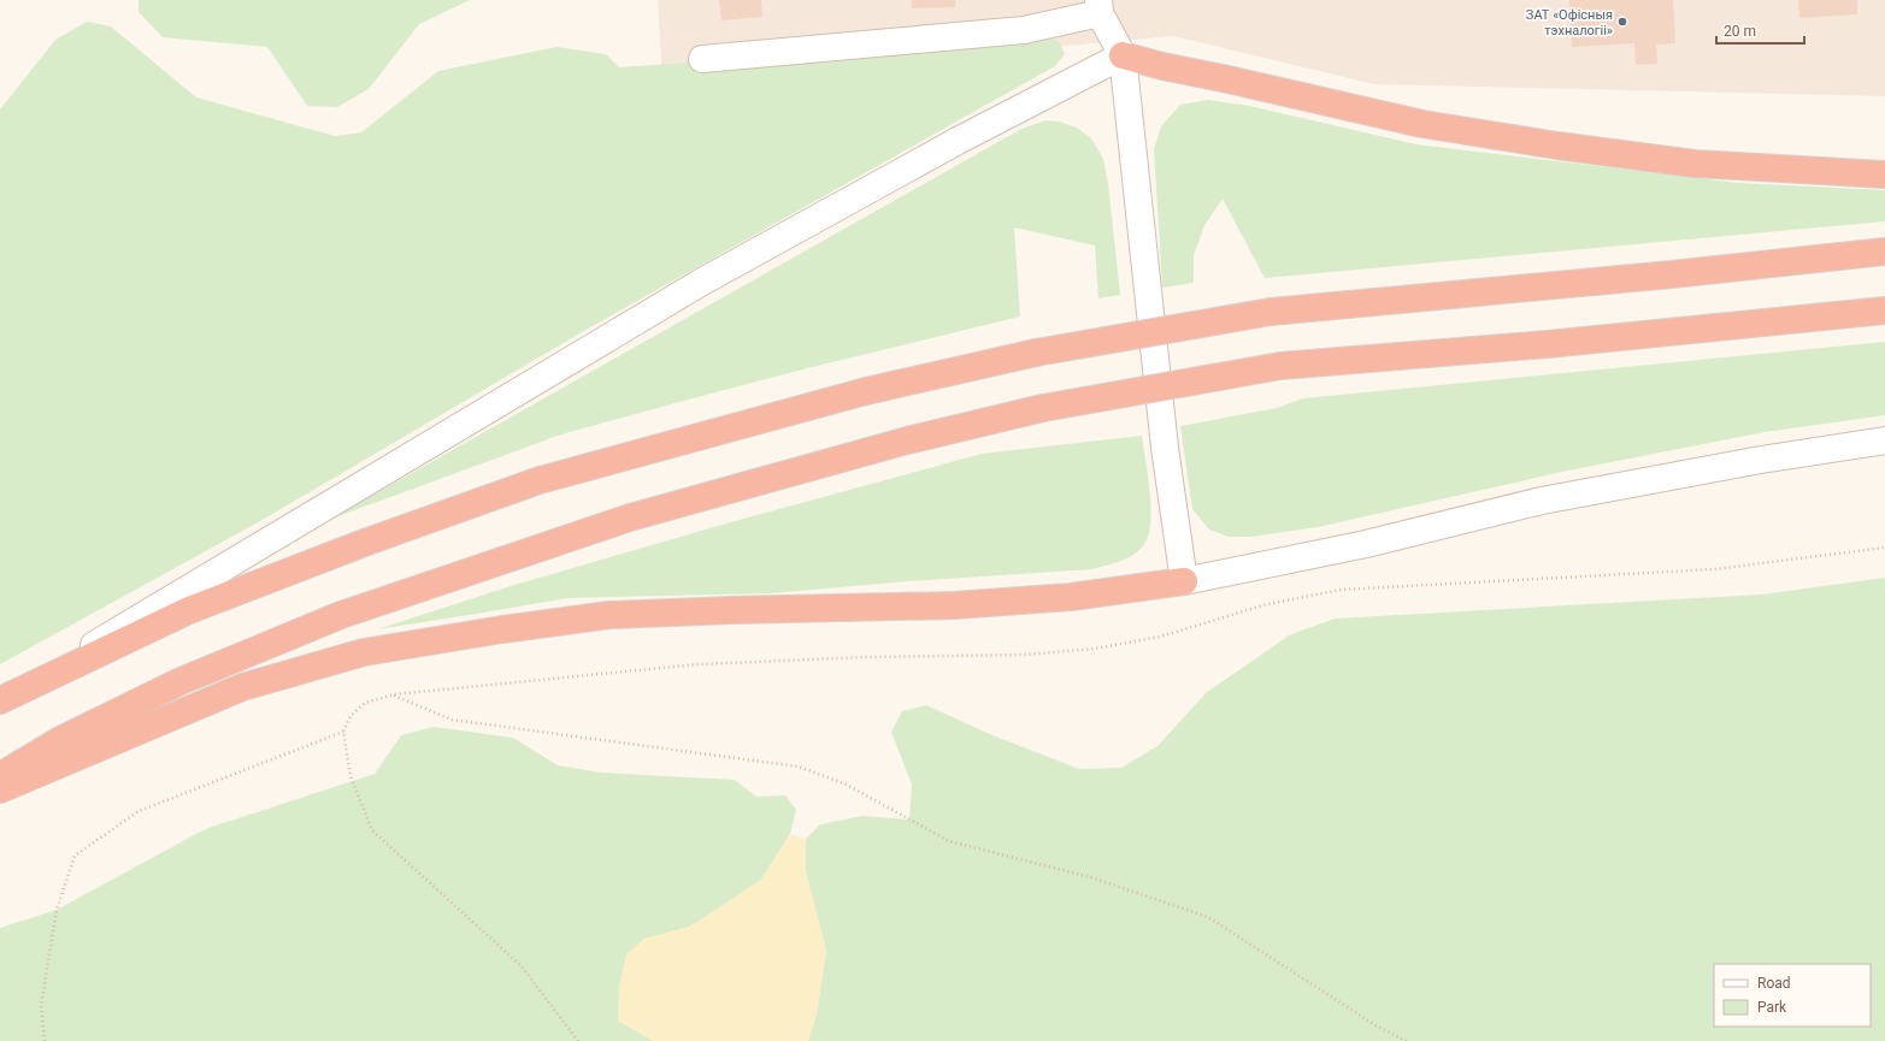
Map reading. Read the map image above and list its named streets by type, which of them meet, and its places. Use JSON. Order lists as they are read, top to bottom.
{
  "places": ["ЗАТ «Офісныя тэхналогіі»"],
  "legend": ["Road", "Park"],
  "scale_bar": "20 m"
}
